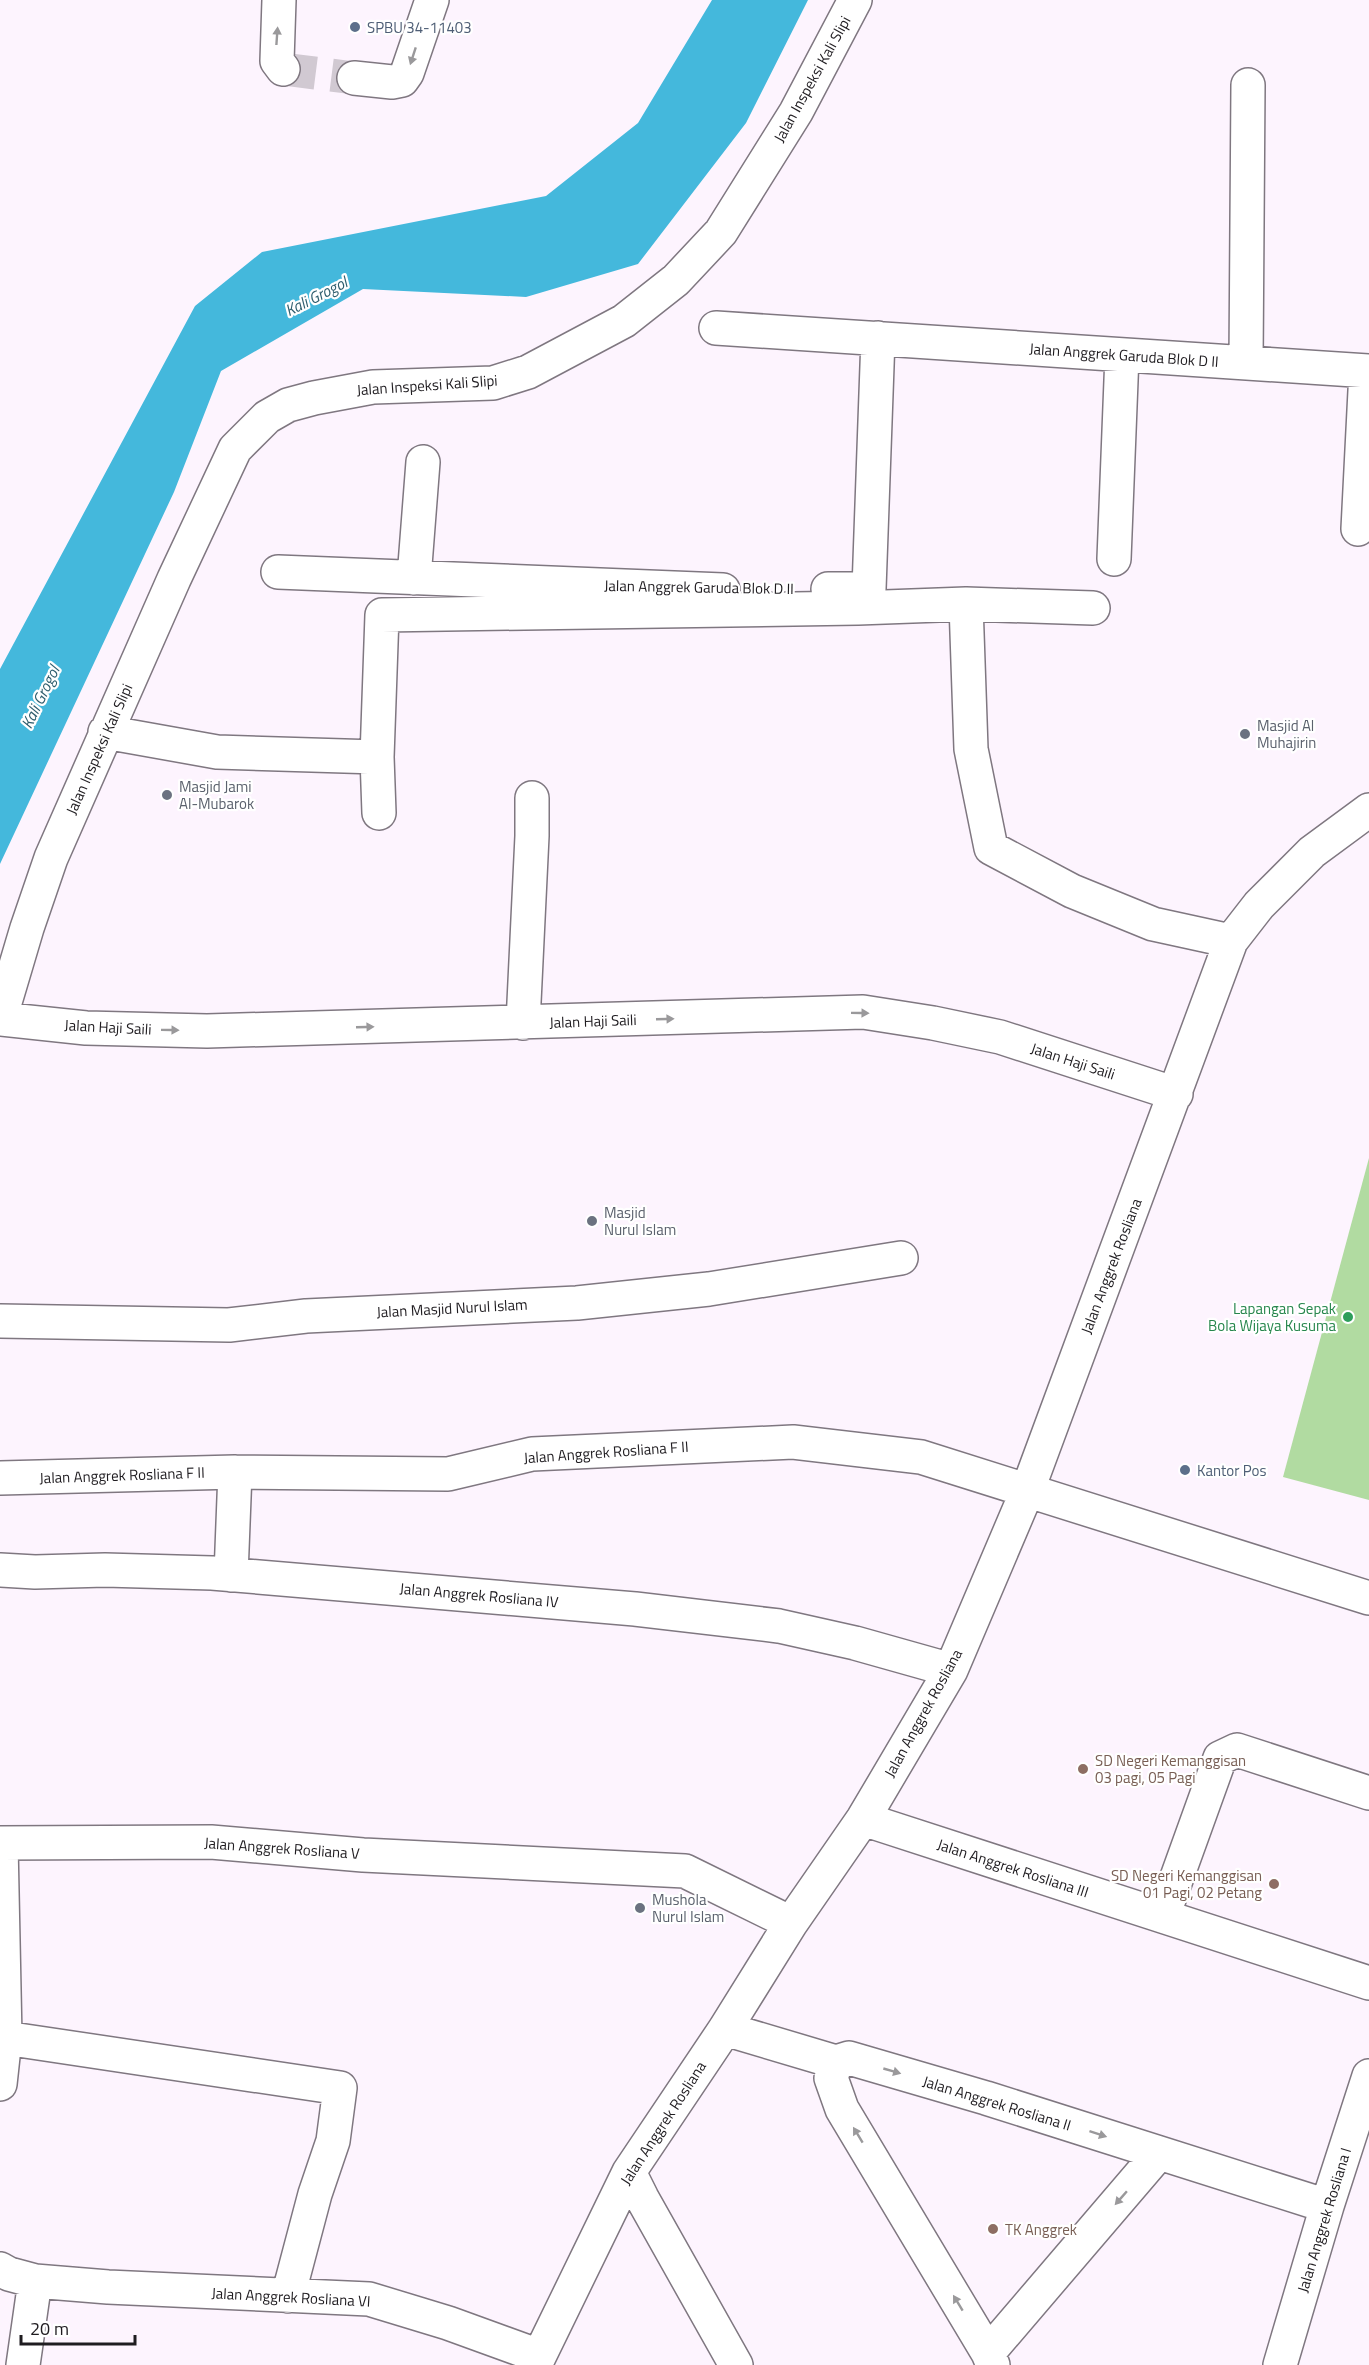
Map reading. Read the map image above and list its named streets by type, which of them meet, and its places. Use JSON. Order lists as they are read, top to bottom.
{
  "streets": {
    "street": [
      "Jalan Inspeksi Kali Slipi",
      "Jalan Anggrek Garuda Blok D II",
      "Jalan Haji Saili",
      "Jalan Anggrek Rosliana",
      "Jalan Masjid Nurul Islam",
      "Jalan Anggrek Rosliana F II",
      "Jalan Anggrek Rosliana IV",
      "Jalan Anggrek Rosliana V",
      "Jalan Anggrek Rosliana III",
      "Jalan Anggrek Rosliana II",
      "Jalan Anggrek Rosliana I",
      "Jalan Anggrek Rosliana VI"
    ]
  },
  "crossings": [
    ["Jalan Inspeksi Kali Slipi", "Jalan Haji Saili"],
    ["Jalan Haji Saili", "Jalan Anggrek Rosliana"],
    ["Jalan Anggrek Rosliana", "Jalan Anggrek Rosliana F II"],
    ["Jalan Anggrek Rosliana", "Jalan Anggrek Rosliana IV"],
    ["Jalan Anggrek Rosliana", "Jalan Anggrek Rosliana V"],
    ["Jalan Anggrek Rosliana", "Jalan Anggrek Rosliana III"],
    ["Jalan Anggrek Rosliana", "Jalan Anggrek Rosliana II"],
    ["Jalan Anggrek Rosliana", "Jalan Anggrek Rosliana VI"],
    ["Jalan Anggrek Rosliana II", "Jalan Anggrek Rosliana I"]
  ],
  "one_way": ["Jalan Haji Saili", "Jalan Anggrek Rosliana II"],
  "water": ["Kali Grogol"],
  "places": [
    "SPBU 34-11403",
    "Masjid Al Muhajirin",
    "Masjid Jami Al-Mubarok",
    "Masjid Nurul Islam",
    "Lapangan Sepak Bola Wijaya Kusuma",
    "Kantor Pos",
    "SD Negeri Kemanggisan 03 pagi, 05 Pagi",
    "SD Negeri Kemanggisan 01 Pagi, 02 Petang",
    "Mushola Nurul Islam",
    "TK Anggrek"
  ],
  "scale_bar": "20 m"
}
